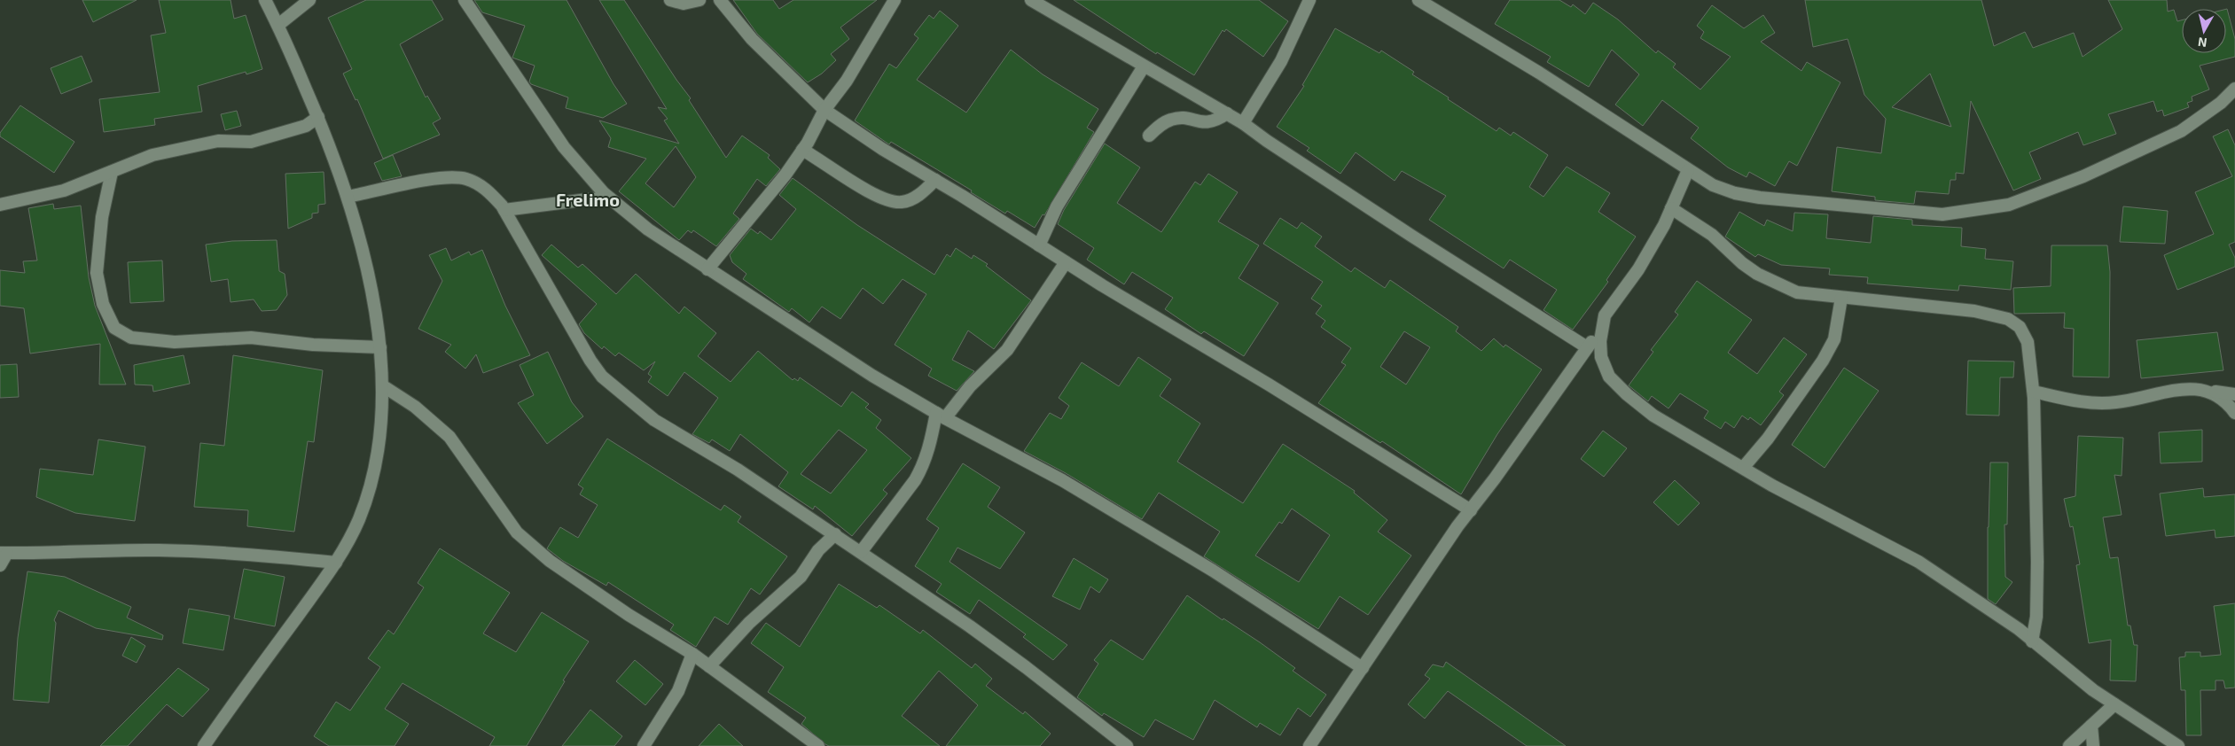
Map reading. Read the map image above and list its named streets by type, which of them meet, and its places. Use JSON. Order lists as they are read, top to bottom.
{
  "districts": ["Frelimo"],
  "north": "bottom"
}
